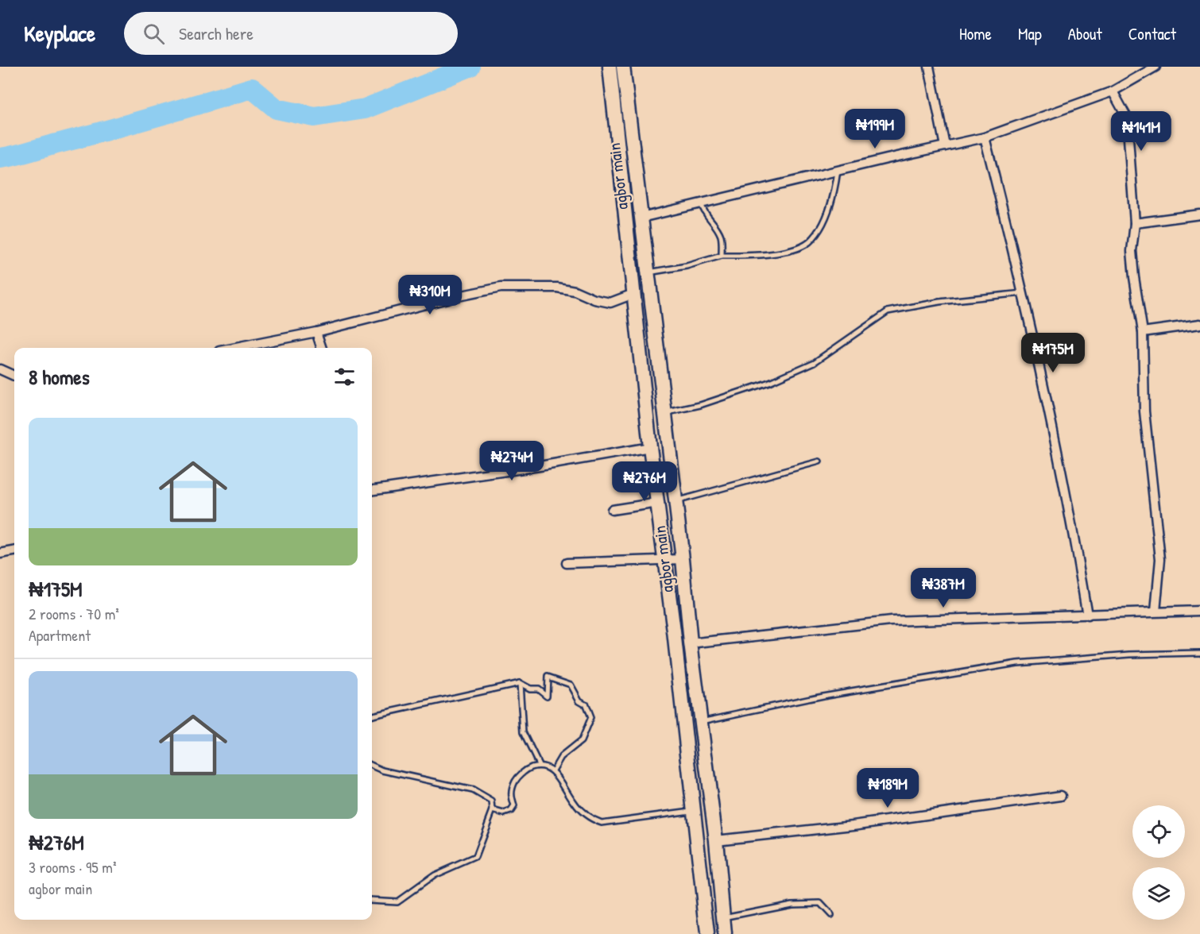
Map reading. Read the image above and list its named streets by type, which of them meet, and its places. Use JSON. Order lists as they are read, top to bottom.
{
  "streets": {
    "main road": ["agbor main"]
  },
  "page": {
    "header": "Keyplace",
    "search": "Search here",
    "nav": [
      "Home",
      "Map",
      "About",
      "Contact"
    ],
    "price": [
      "₦199M",
      "₦141M",
      "₦310M",
      "₦175M",
      "₦274M",
      "₦276M",
      "₦387M",
      "₦189M"
    ],
    "heading": "8 homes",
    "list": [
      {
        "name": "₦175M",
        "note": "2 rooms · 70 m² · Apartment"
      },
      {
        "name": "₦276M",
        "note": "3 rooms · 95 m² · agbor main"
      }
    ]
  }
}
